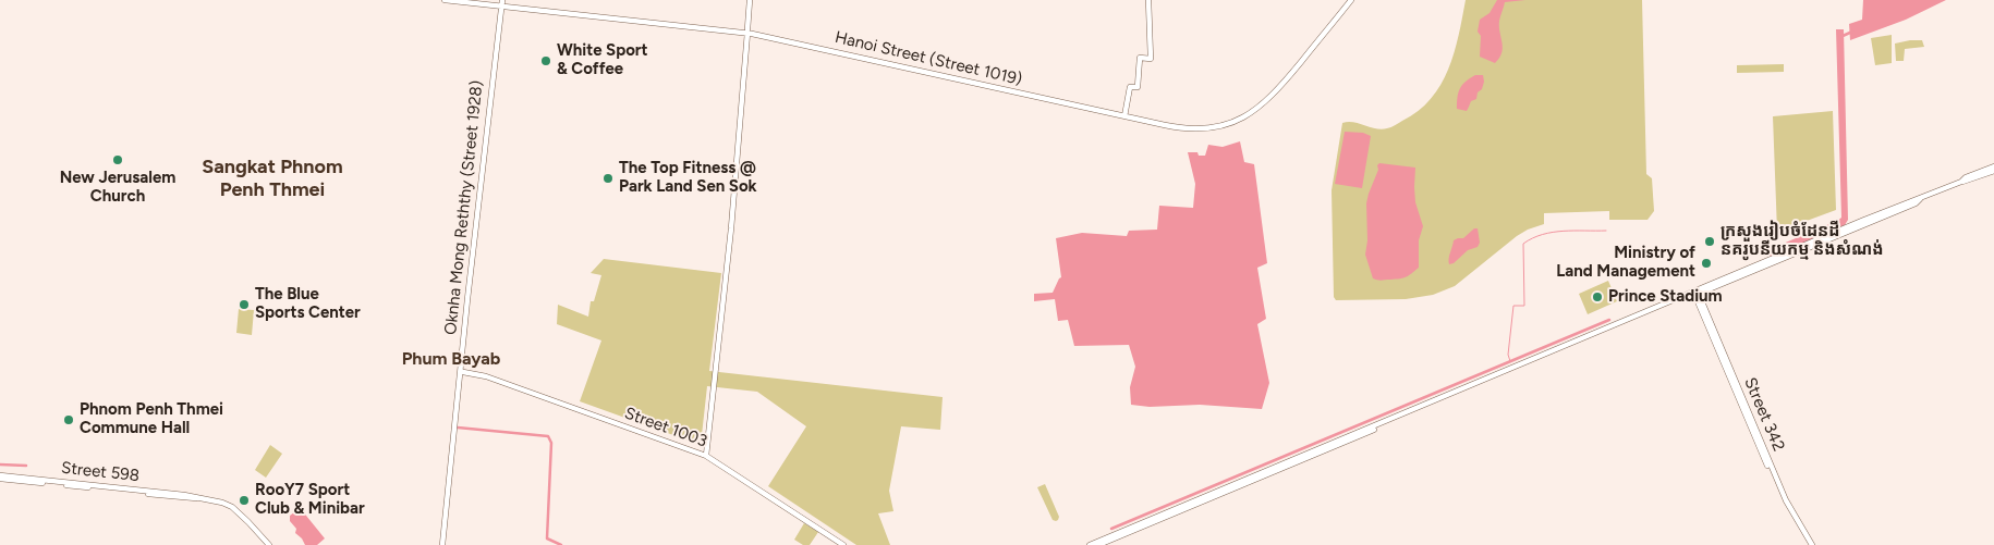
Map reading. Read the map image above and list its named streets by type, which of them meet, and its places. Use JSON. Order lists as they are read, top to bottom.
{
  "streets": {
    "main road": [
      "Hanoi Street (Street 1019)",
      "Oknha Mong Reththy (Street 1928)",
      "Street 342",
      "Street 1003",
      "Street 598"
    ]
  },
  "crossings": [
    ["Hanoi Street (Street 1019)", "Oknha Mong Reththy (Street 1928)"],
    ["Oknha Mong Reththy (Street 1928)", "Street 1003"]
  ],
  "districts": ["Sangkat Phnom Penh Thmei", "Phum Bayab"],
  "places": [
    "White Sport & Coffee",
    "New Jerusalem Church",
    "The Top Fitness @ Park Land Sen Sok",
    "ក្រសួងរៀបចំដែនដី នគរូបនីយកម្ម និងសំណង់",
    "Ministry of Land Management",
    "Prince Stadium",
    "The Blue Sports Center",
    "Phnom Penh Thmei Commune Hall",
    "RooY7 Sport Club & Minibar"
  ]
}
